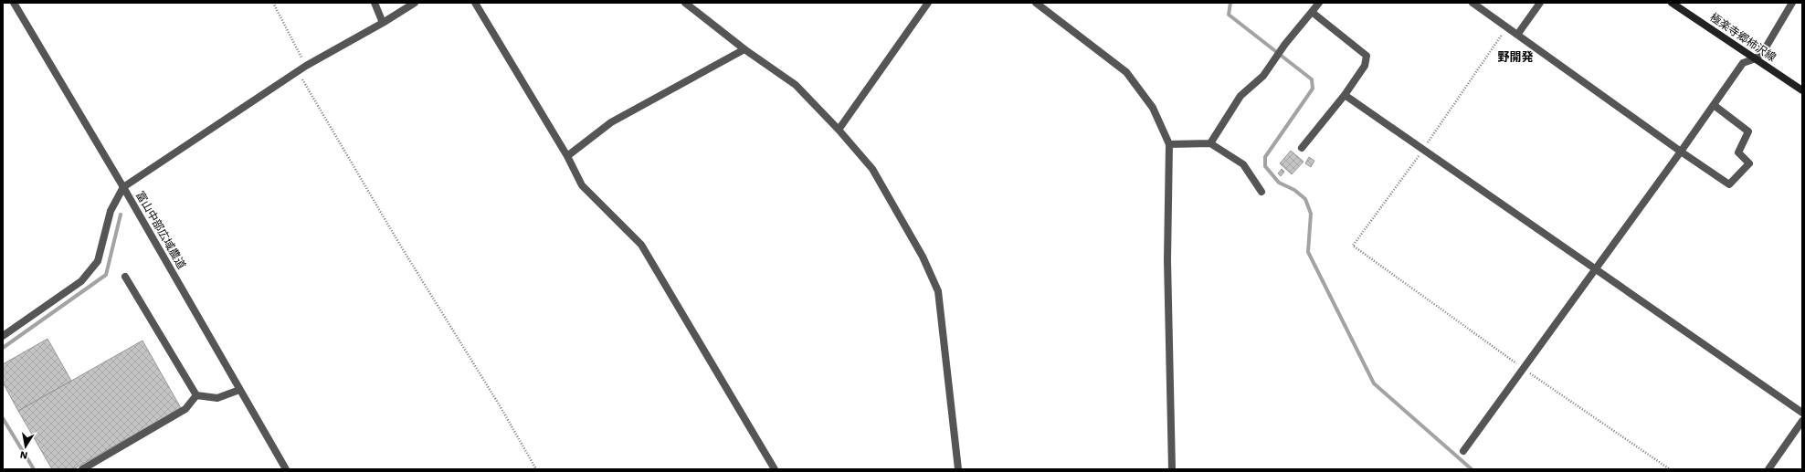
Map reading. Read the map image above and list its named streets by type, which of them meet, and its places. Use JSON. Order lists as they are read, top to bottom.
{
  "streets": {
    "main road": ["極楽寺郷柿沢線"],
    "street": ["富山中部広域農道"]
  },
  "districts": ["野開発"],
  "north": "bottom"
}
